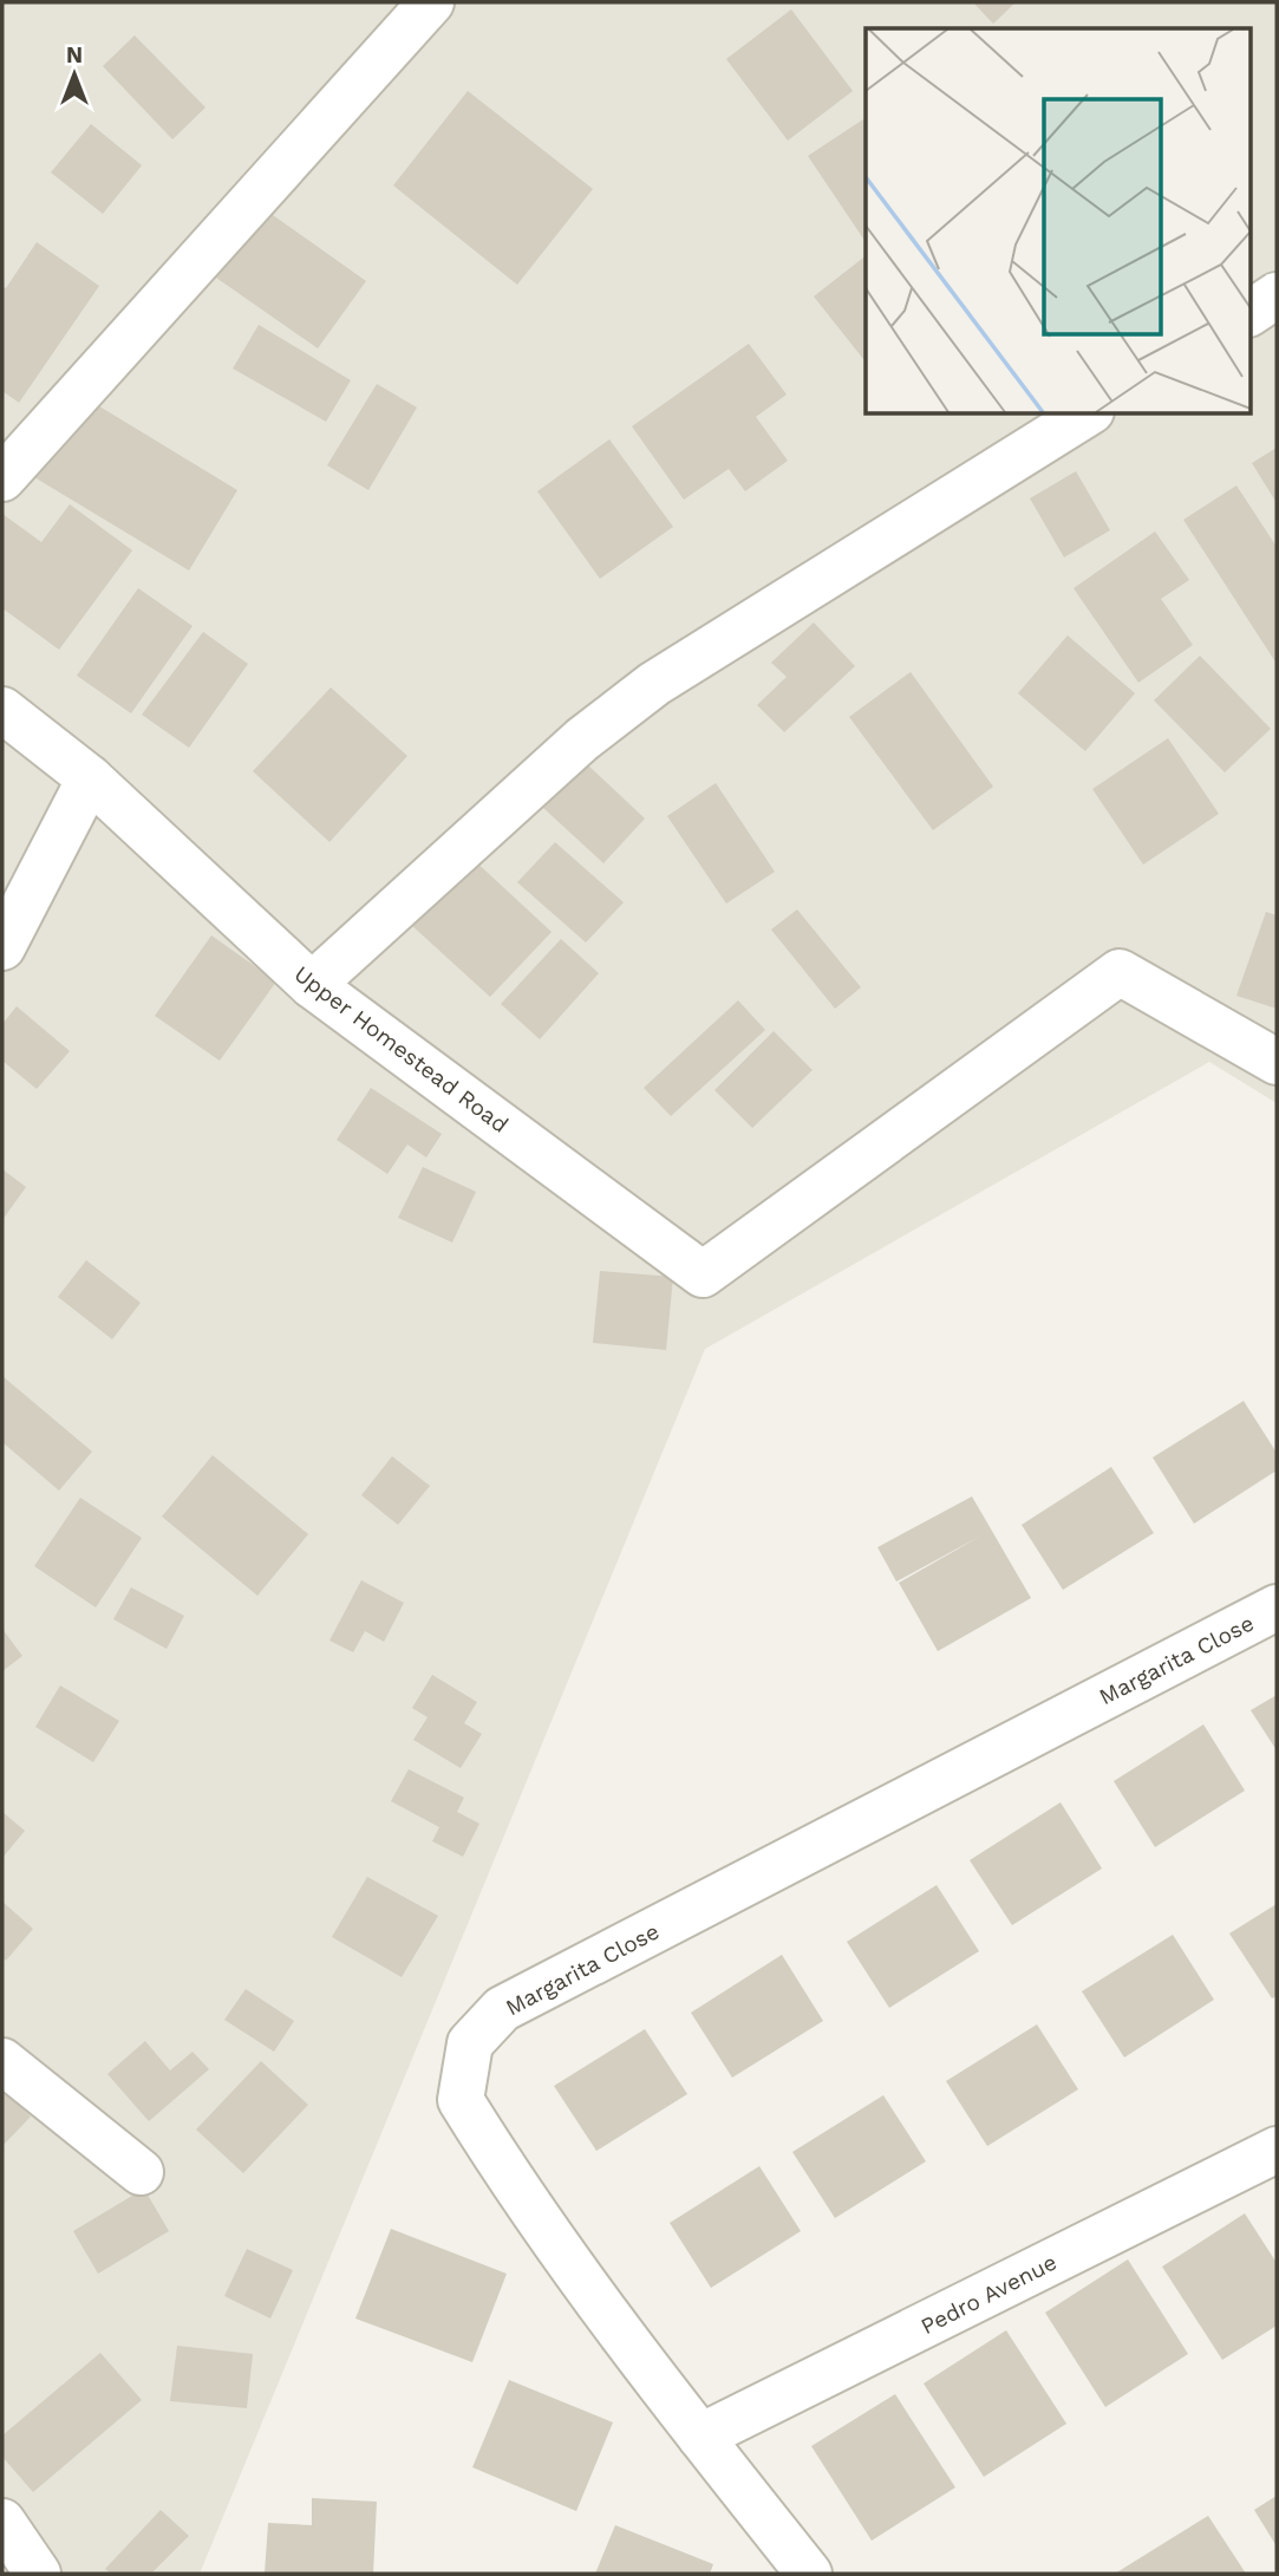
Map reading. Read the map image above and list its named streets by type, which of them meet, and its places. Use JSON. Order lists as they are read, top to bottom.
{
  "streets": {
    "street": ["Upper Homestead Road", "Margarita Close", "Pedro Avenue"]
  },
  "crossings": [
    ["Margarita Close", "Pedro Avenue"]
  ],
  "north": "top"
}
